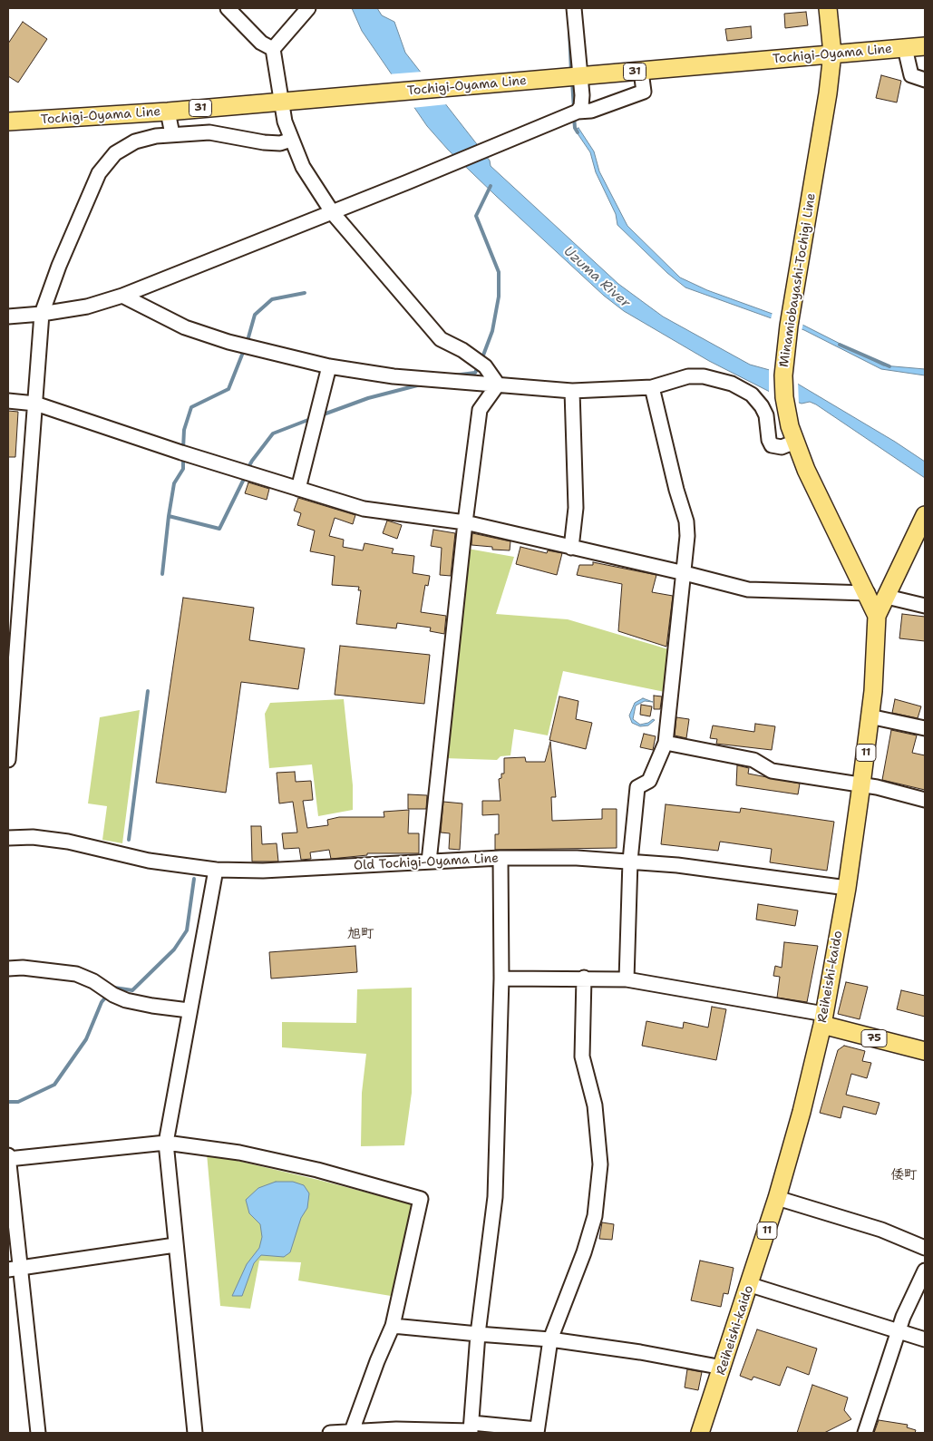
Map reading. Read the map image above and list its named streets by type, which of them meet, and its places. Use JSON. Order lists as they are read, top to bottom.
{
  "streets": {
    "main road": [
      "Tochigi-Oyama Line",
      "31",
      "Minamiobayashi-Tochigi Line",
      "11",
      "Reiheishi-kaido",
      "75"
    ],
    "street": ["Old Tochigi-Oyama Line"]
  },
  "crossings": [
    ["Tochigi-Oyama Line", "Minamiobayashi-Tochigi Line"],
    ["Minamiobayashi-Tochigi Line", "Reiheishi-kaido"],
    ["Old Tochigi-Oyama Line", "Reiheishi-kaido"],
    ["Reiheishi-kaido", "75"]
  ],
  "districts": ["旭町", "倭町"],
  "water": ["Uzuma River"]
}
